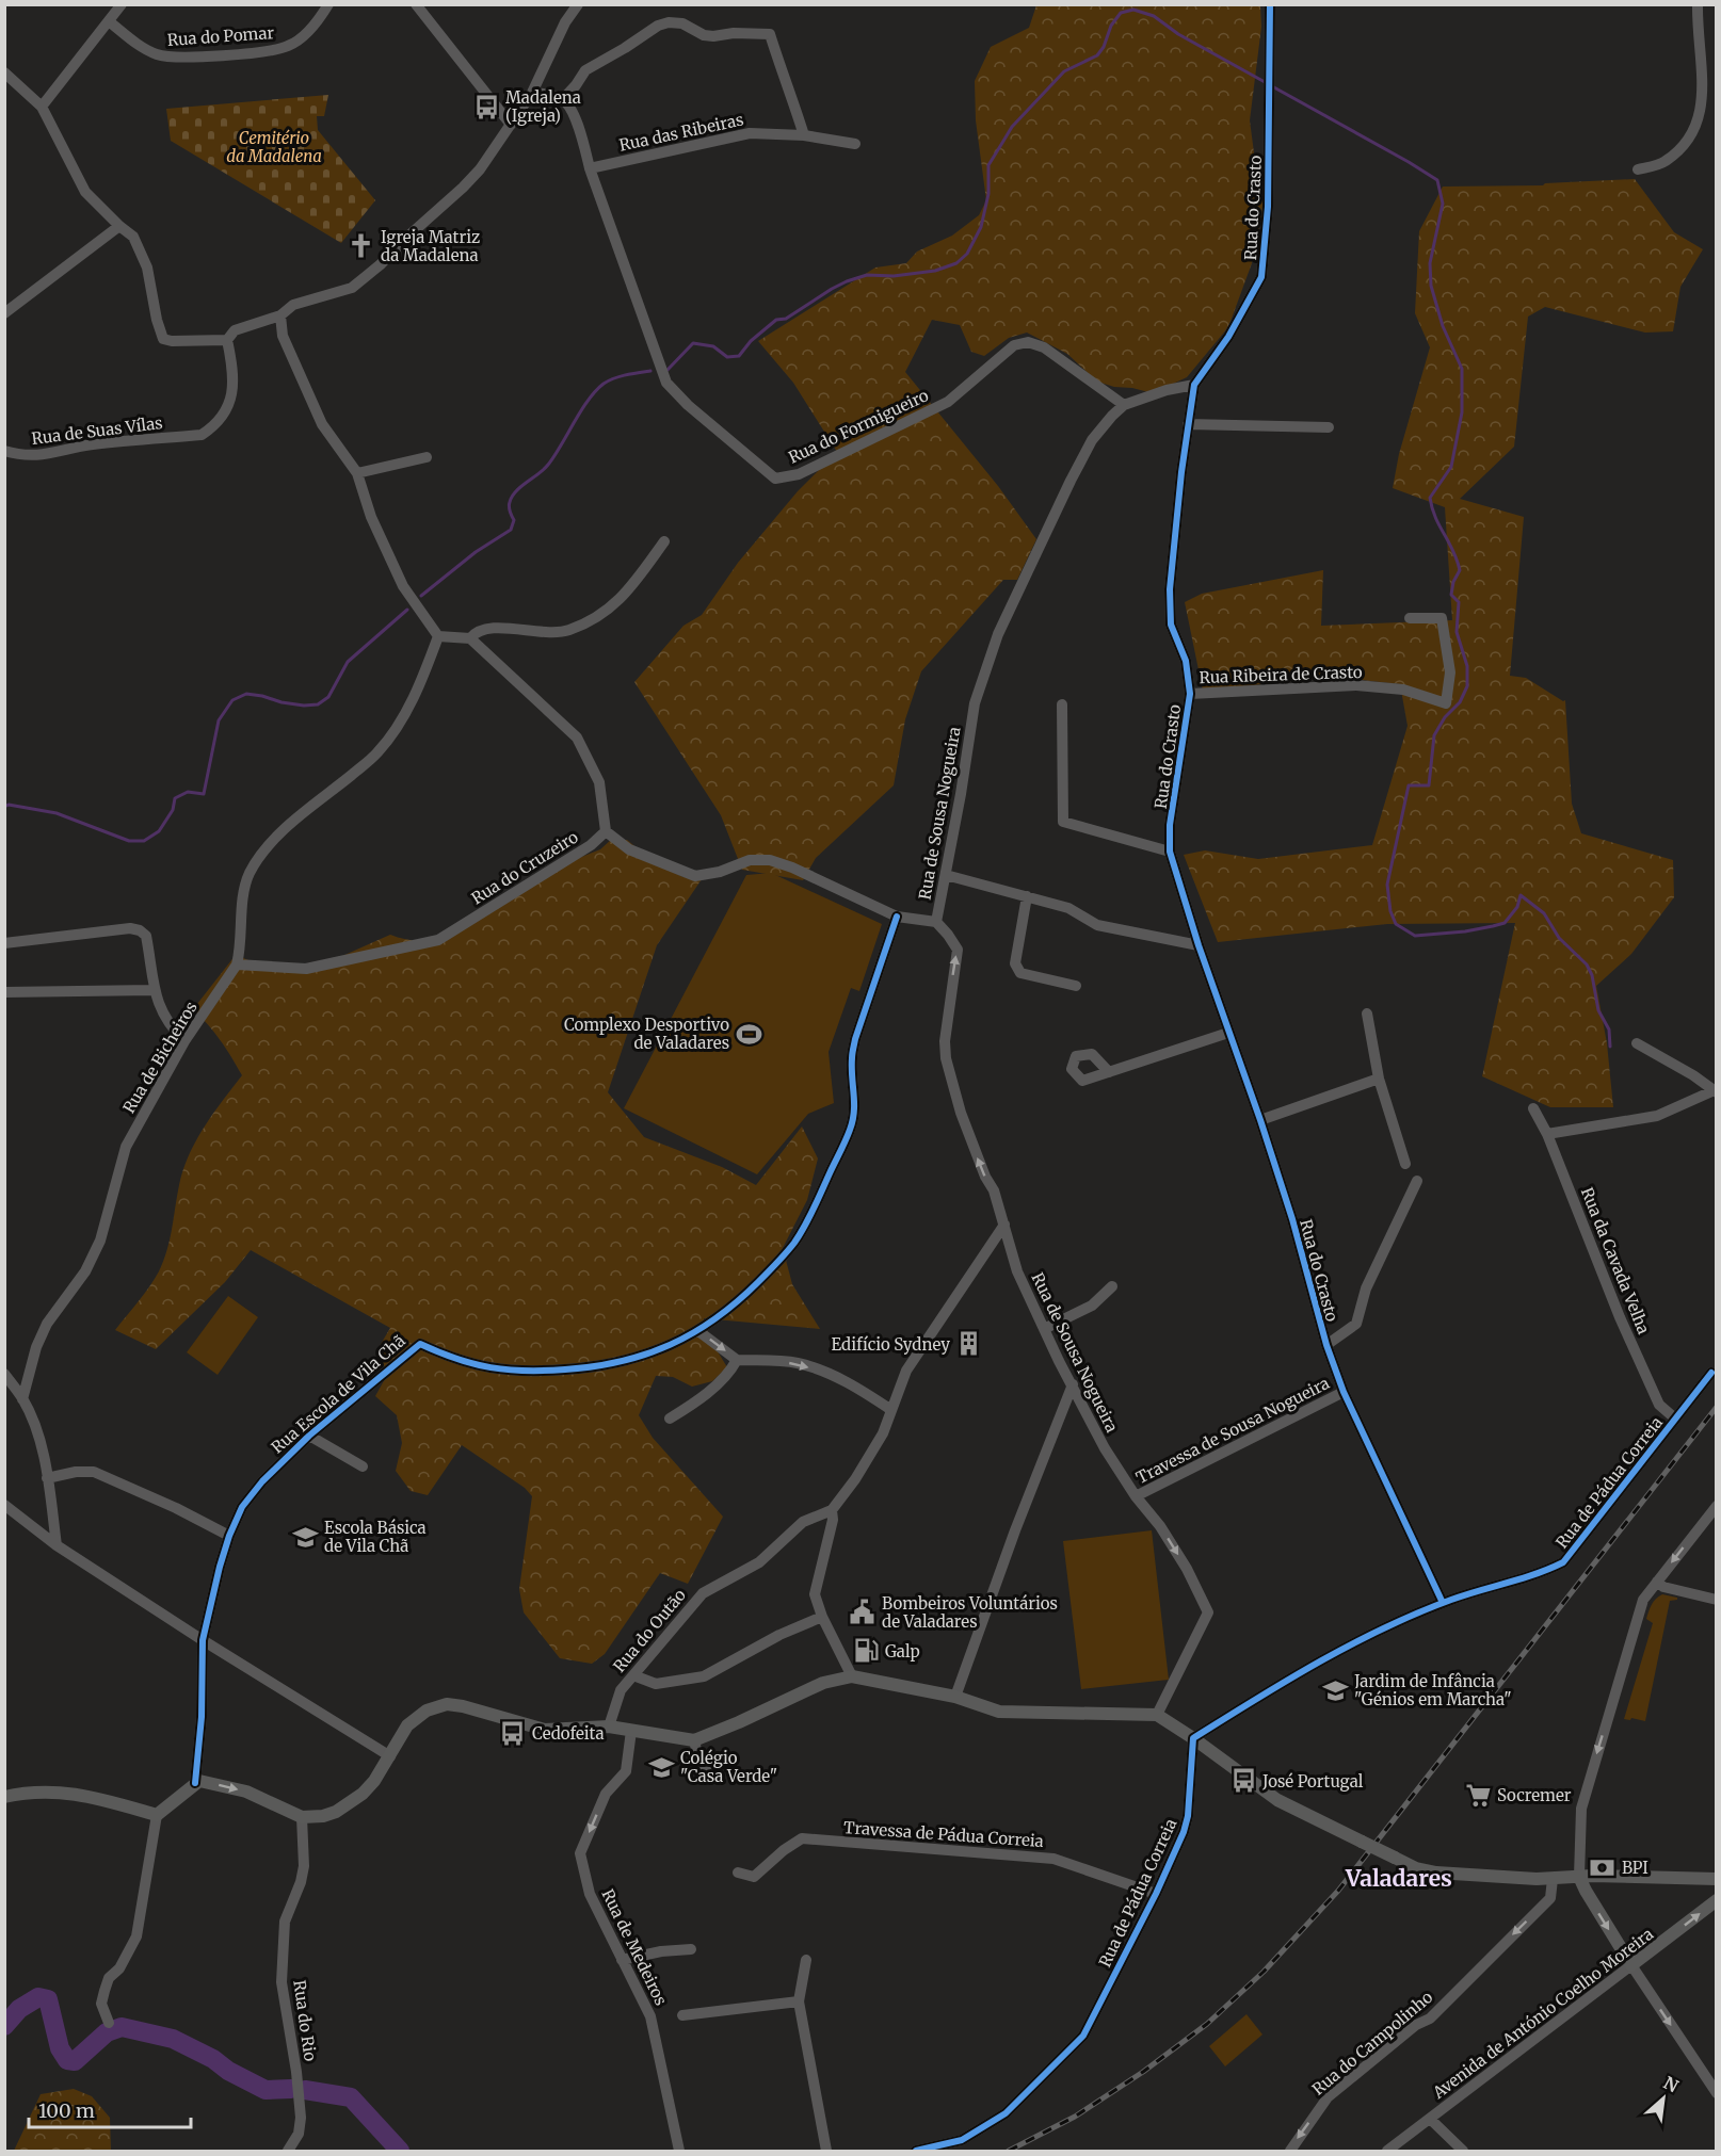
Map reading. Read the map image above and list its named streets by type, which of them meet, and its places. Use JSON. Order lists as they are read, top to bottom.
{
  "streets": {
    "main road": ["Avenida de António Coelho Moreira"],
    "street": [
      "Rua do Pomar",
      "Rua das Ribeiras",
      "Rua do Crasto",
      "Rua do Formigueiro",
      "Rua de Suas Vílas",
      "Rua Ribeira de Crasto",
      "Rua de Sousa Nogueira",
      "Rua do Cruzeiro",
      "Rua de Bicheiros",
      "Rua da Cavada Velha",
      "Rua Escola de Vila Chã",
      "Travessa de Sousa Nogueira",
      "Rua de Pádua Correia",
      "Rua do Outão",
      "Travessa de Pádua Correia",
      "Rua de Medeiros",
      "Rua do Rio",
      "Rua do Campolinho"
    ]
  },
  "crossings": [
    ["Rua das Ribeiras", "Rua do Formigueiro"],
    ["Rua do Crasto", "Rua Ribeira de Crasto"],
    ["Rua do Crasto", "Rua de Sousa Nogueira"],
    ["Rua do Crasto", "Travessa de Sousa Nogueira"],
    ["Rua do Crasto", "Rua de Pádua Correia"],
    ["Rua do Formigueiro", "Rua de Sousa Nogueira"],
    ["Rua de Sousa Nogueira", "Travessa de Sousa Nogueira"],
    ["Rua do Cruzeiro", "Rua de Bicheiros"],
    ["Rua da Cavada Velha", "Rua de Pádua Correia"],
    ["Rua de Pádua Correia", "Travessa de Pádua Correia"]
  ],
  "one_way": ["Rua de Medeiros", "Rua do Campolinho"],
  "districts": ["Valadares"],
  "parks": ["Cemitério da Madalena"],
  "places": {
    "bus stop": ["Madalena (Igreja)", "Cedofeita", "José Portugal"],
    "church": ["Igreja Matriz da Madalena"],
    "sports": ["Complexo Desportivo de Valadares"],
    "building": ["Edifício Sydney"],
    "school or university": ["Escola Básica de Vila Chã", "Jardim de Infância \"Génios em Marcha\"", "Colégio \"Casa Verde\""],
    "public building": ["Bombeiros Voluntários de Valadares"],
    "fuel station": ["Galp"],
    "supermarket": ["Socremer"],
    "bank": ["BPI"]
  },
  "scale_bar": "100 m",
  "north": "top right"
}
